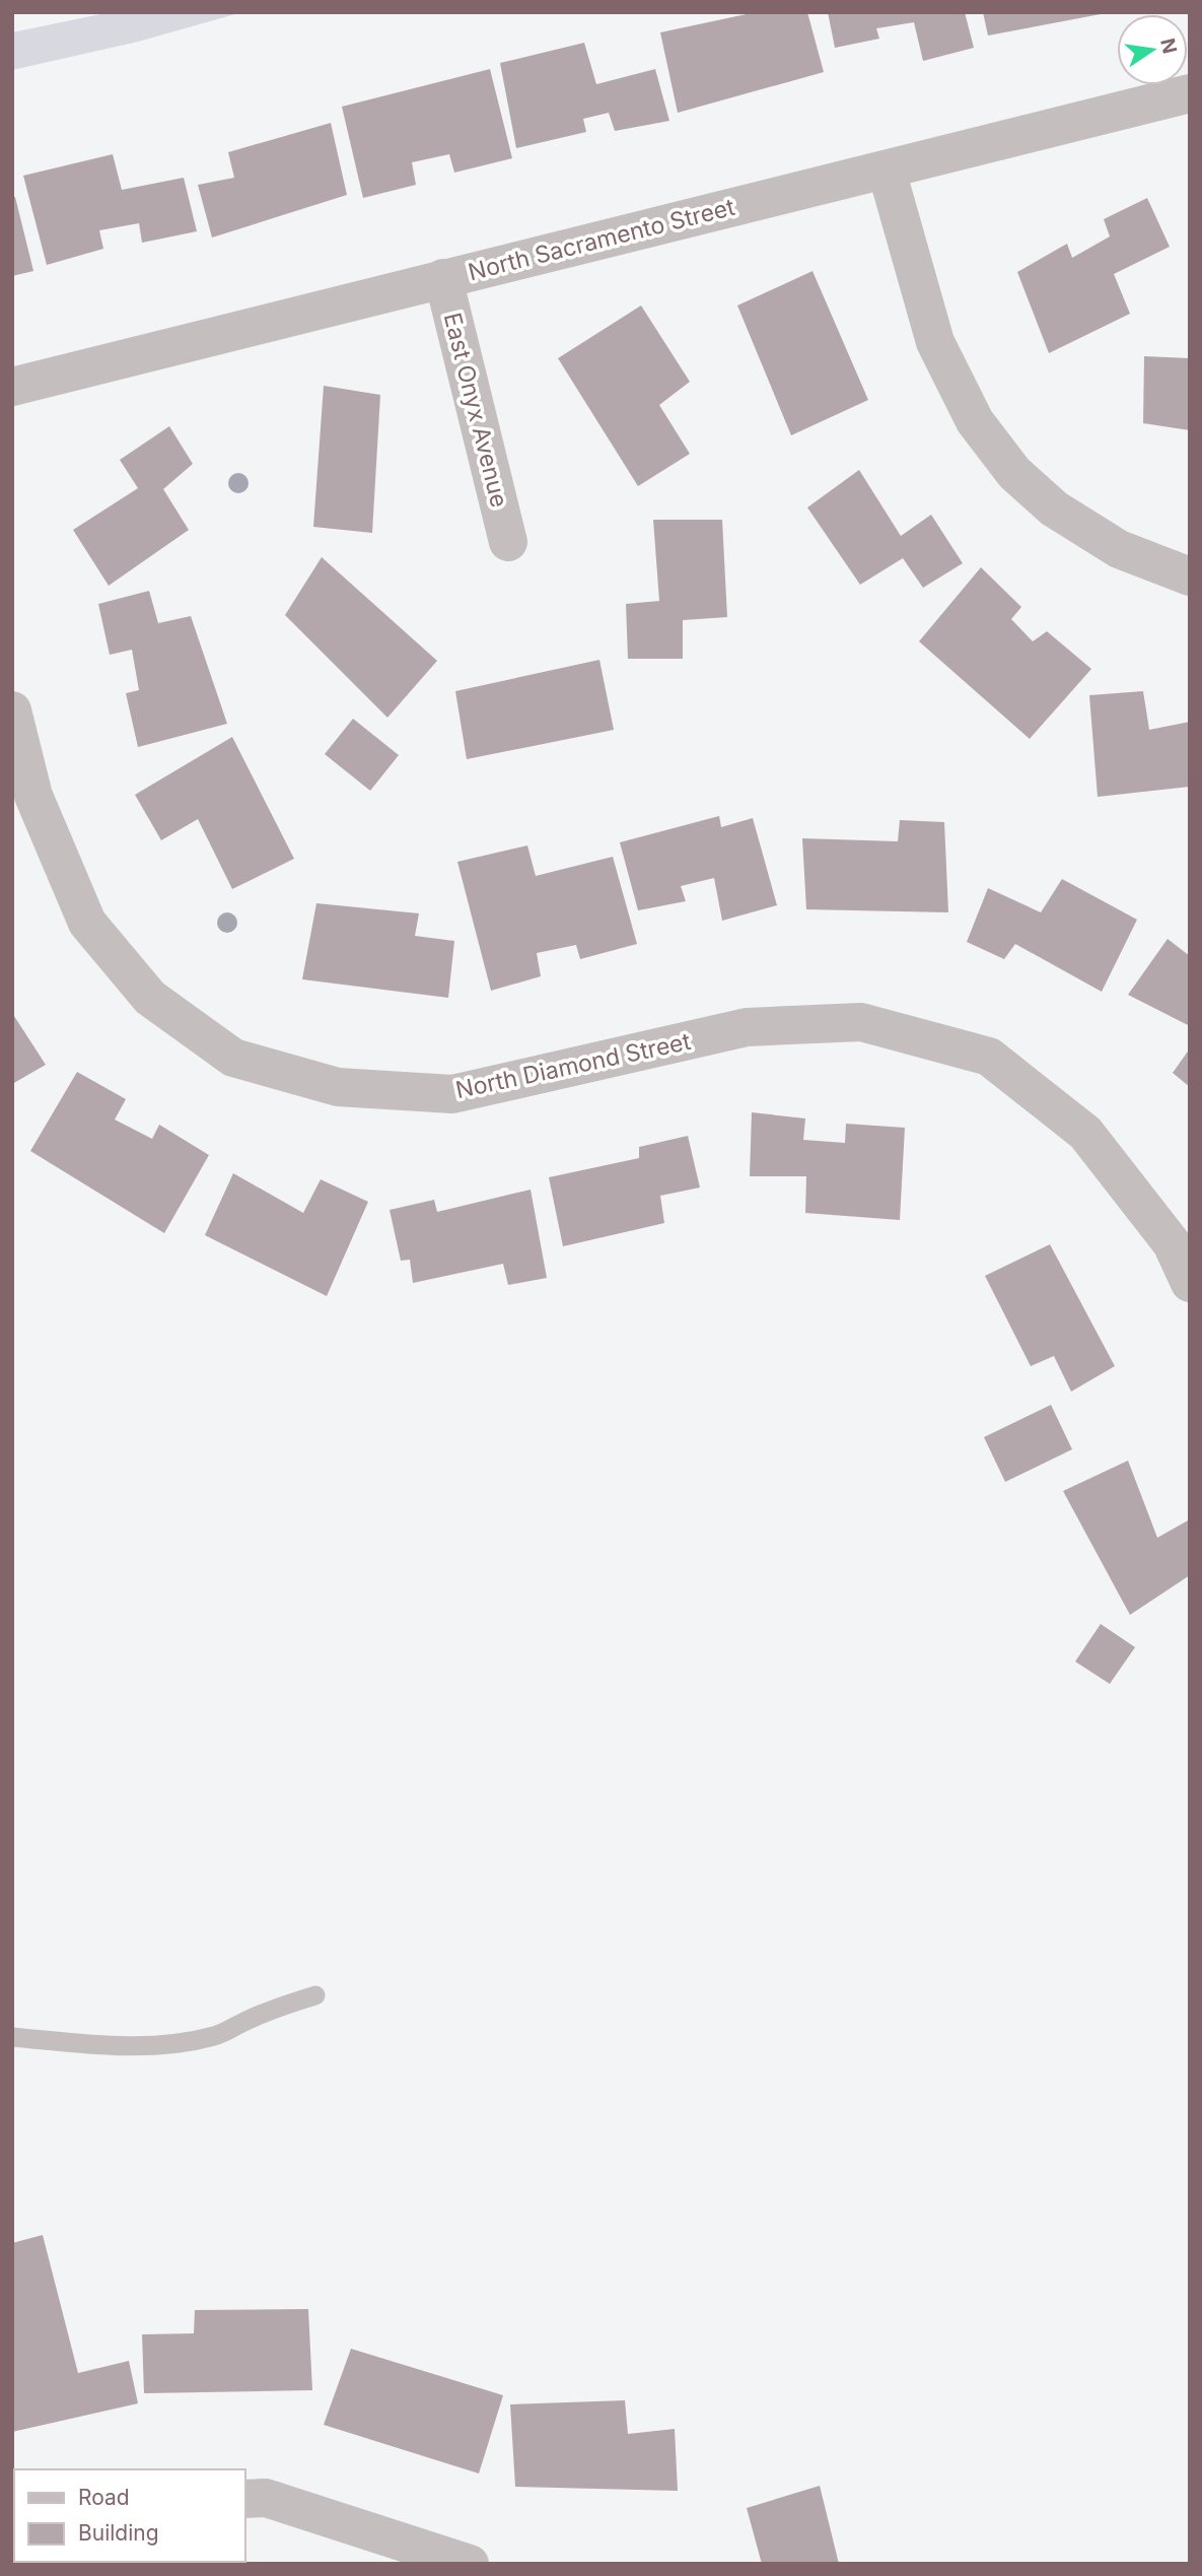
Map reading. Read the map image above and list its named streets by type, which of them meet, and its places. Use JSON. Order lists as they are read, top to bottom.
{
  "streets": {
    "street": ["North Sacramento Street", "East Onyx Avenue", "North Diamond Street"]
  },
  "crossings": [
    ["North Sacramento Street", "East Onyx Avenue"]
  ],
  "legend": ["Road", "Building"],
  "north": "right"
}
